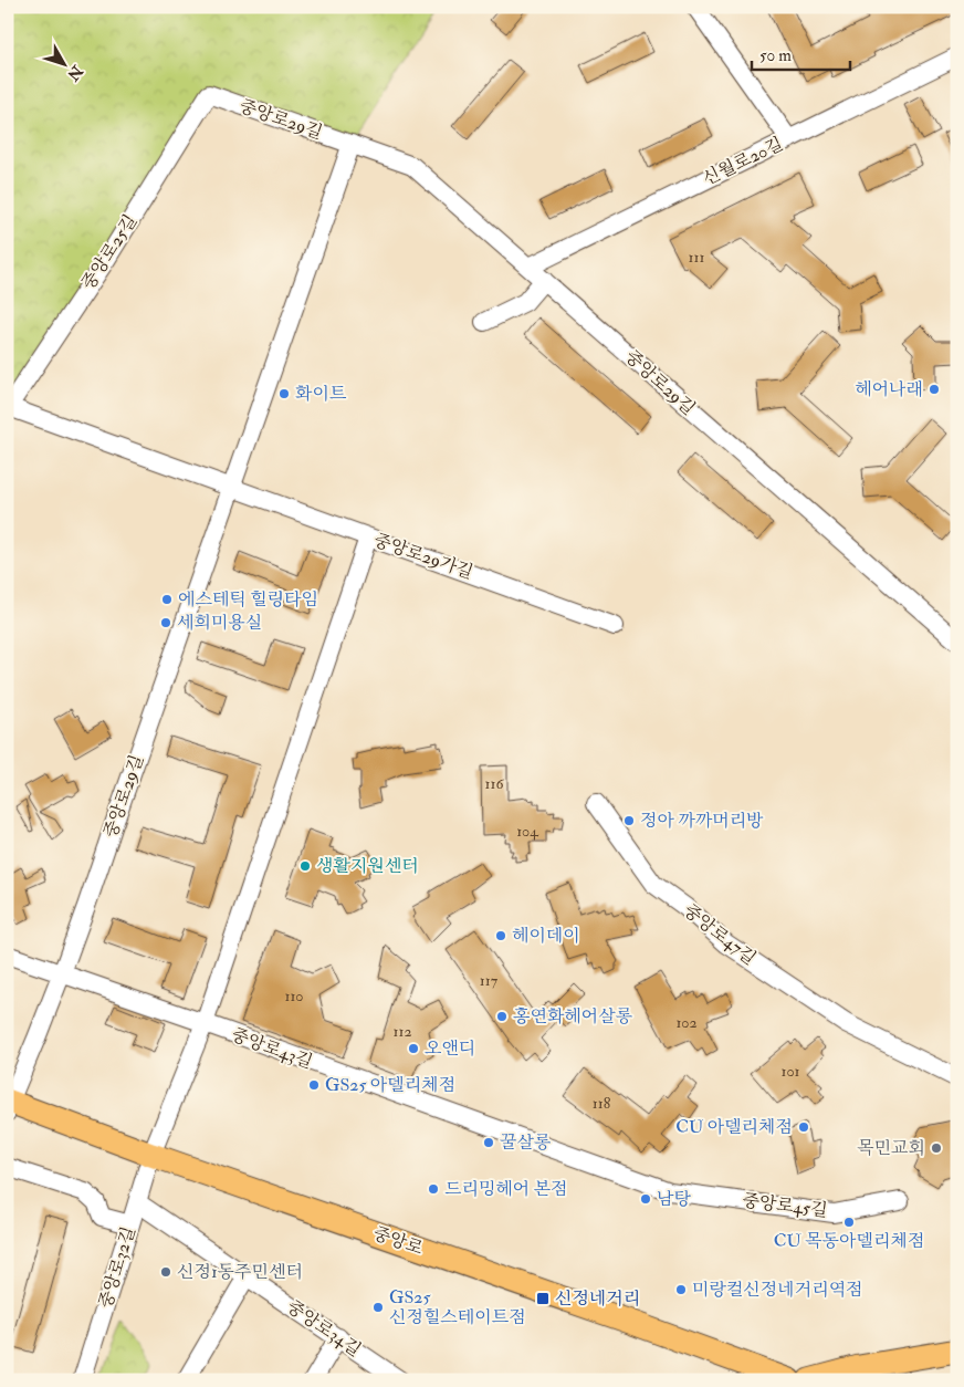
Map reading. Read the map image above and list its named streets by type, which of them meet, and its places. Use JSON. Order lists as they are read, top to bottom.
{
  "streets": {
    "main road": ["중앙로"],
    "street": [
      "중앙로29길",
      "신월로20길",
      "중앙로25길",
      "중앙로29가길",
      "중앙로47길",
      "중앙로43길",
      "중앙로45길",
      "중앙로32길",
      "중앙로34길"
    ]
  },
  "crossings": [
    ["중앙로29길", "신월로20길"],
    ["중앙로29길", "중앙로25길"],
    ["중앙로29길", "중앙로29가길"],
    ["중앙로29길", "중앙로43길"],
    ["중앙로29길", "중앙로"],
    ["중앙로29가길", "중앙로32길"],
    ["중앙로43길", "중앙로45길"],
    ["중앙로43길", "중앙로32길"],
    ["중앙로", "중앙로32길"],
    ["중앙로32길", "중앙로34길"]
  ],
  "places": {
    "other": [
      "헤어나래",
      "화이트",
      "에스테틱 힐링타임",
      "세희미용실",
      "정아 까까머리방",
      "생활지원센터",
      "헤이데이",
      "홍연화헤어살롱",
      "오앤디",
      "GS25 아델리체점",
      "CU 아델리체점",
      "꿀살롱",
      "목민교회",
      "드리밍헤어 본점",
      "남탕",
      "CU 목동아델리체점",
      "신정1동주민센터",
      "미랑컬신정네거리역점",
      "GS25 신정힐스테이트점"
    ],
    "transit": ["신정네거리"]
  },
  "house_numbers": [
    "111",
    "116",
    "104",
    "117",
    "110",
    "102",
    "112",
    "101",
    "118"
  ],
  "scale_bar": "50 m",
  "north": "bottom right"
}
